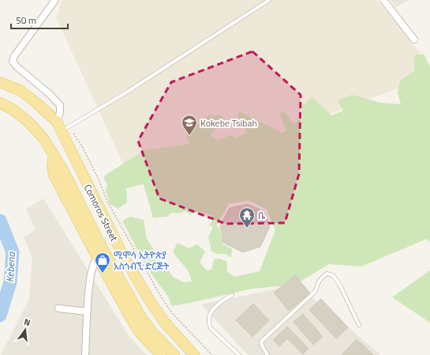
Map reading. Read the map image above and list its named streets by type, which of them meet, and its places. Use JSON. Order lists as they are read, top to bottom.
{
  "streets": {
    "main road": ["Comoros Street"]
  },
  "water": ["Kebena"],
  "places": {
    "school or university": ["Kokebe Tsibah"],
    "temple": ["ቤ"],
    "shop": ["ሚሞሳ ኢትዮጵያ አስጎብኚ ድርጅት"]
  },
  "scale_bar": "50 m",
  "north": "top"
}
